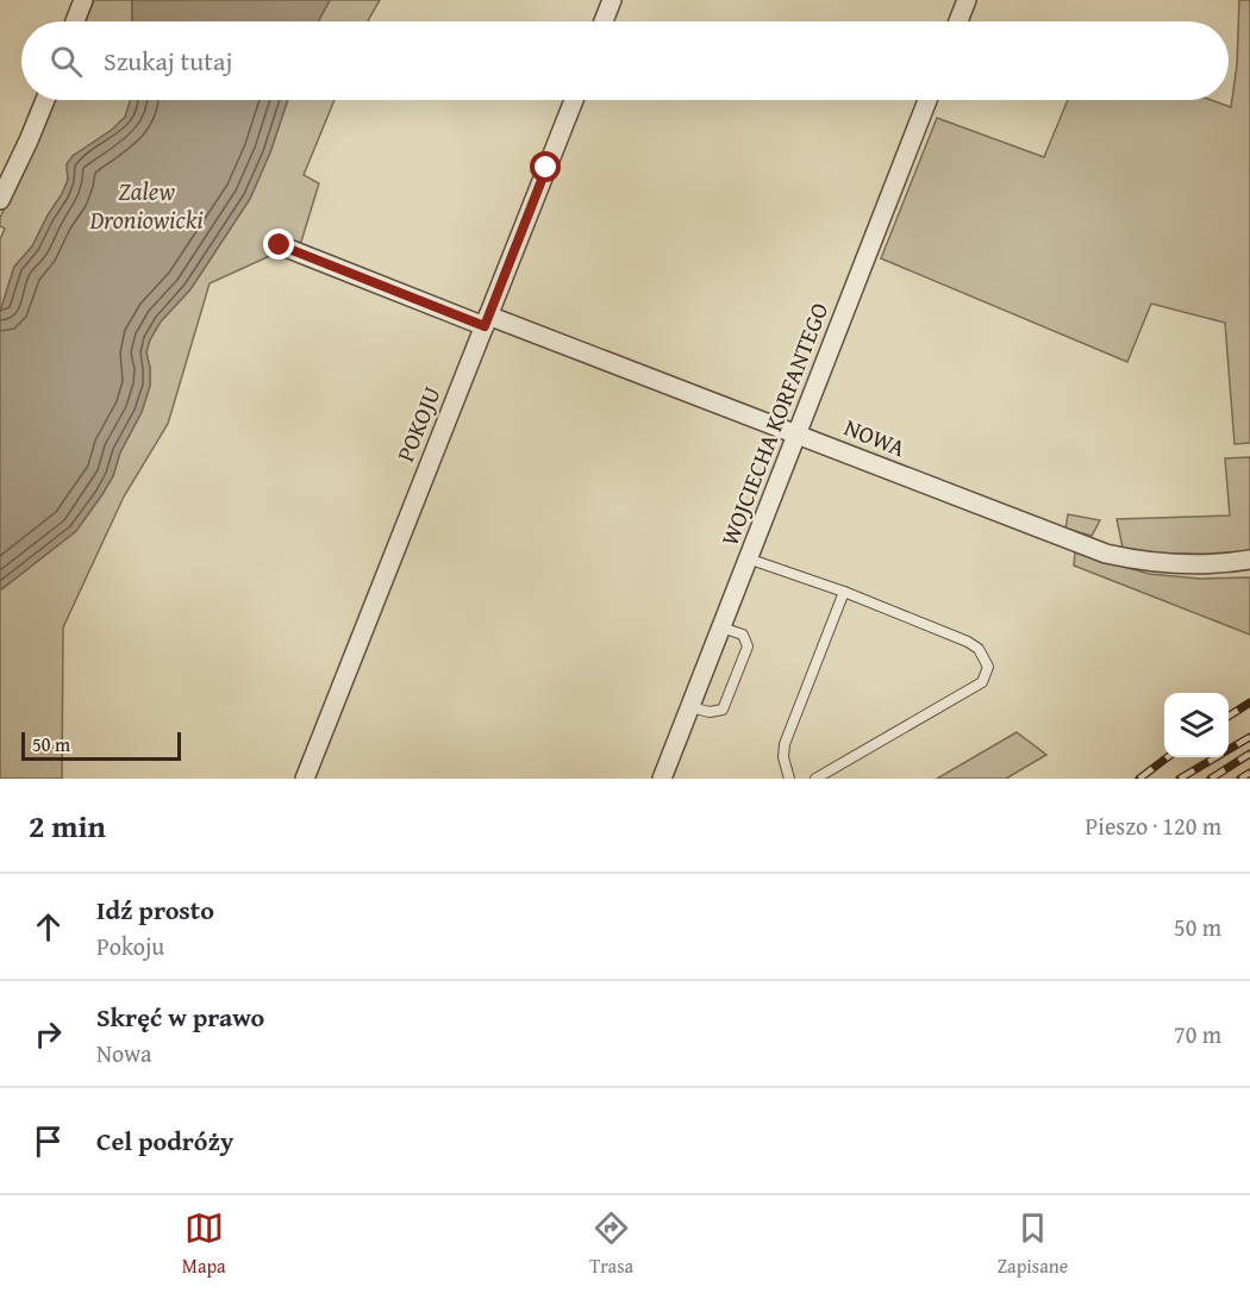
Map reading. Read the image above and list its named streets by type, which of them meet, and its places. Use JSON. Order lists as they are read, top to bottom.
{
  "streets": {
    "street": ["POKOJU", "WOJCIECHA KORFANTEGO", "NOWA"]
  },
  "crossings": [
    ["POKOJU", "NOWA"],
    ["WOJCIECHA KORFANTEGO", "NOWA"]
  ],
  "water": ["Zalew Droniowicki"],
  "scale_bar": "50 m",
  "page": {
    "search": "Szukaj tutaj",
    "scale": "50 m",
    "heading": ["2 min", "Pieszo · 120 m"],
    "list": [
      ["Idź prosto", "Pokoju", "50 m"],
      ["Skręć w prawo", "Nowa", "70 m"],
      "Cel podróży"
    ],
    "nav": ["Mapa", "Trasa", "Zapisane"]
  }
}
